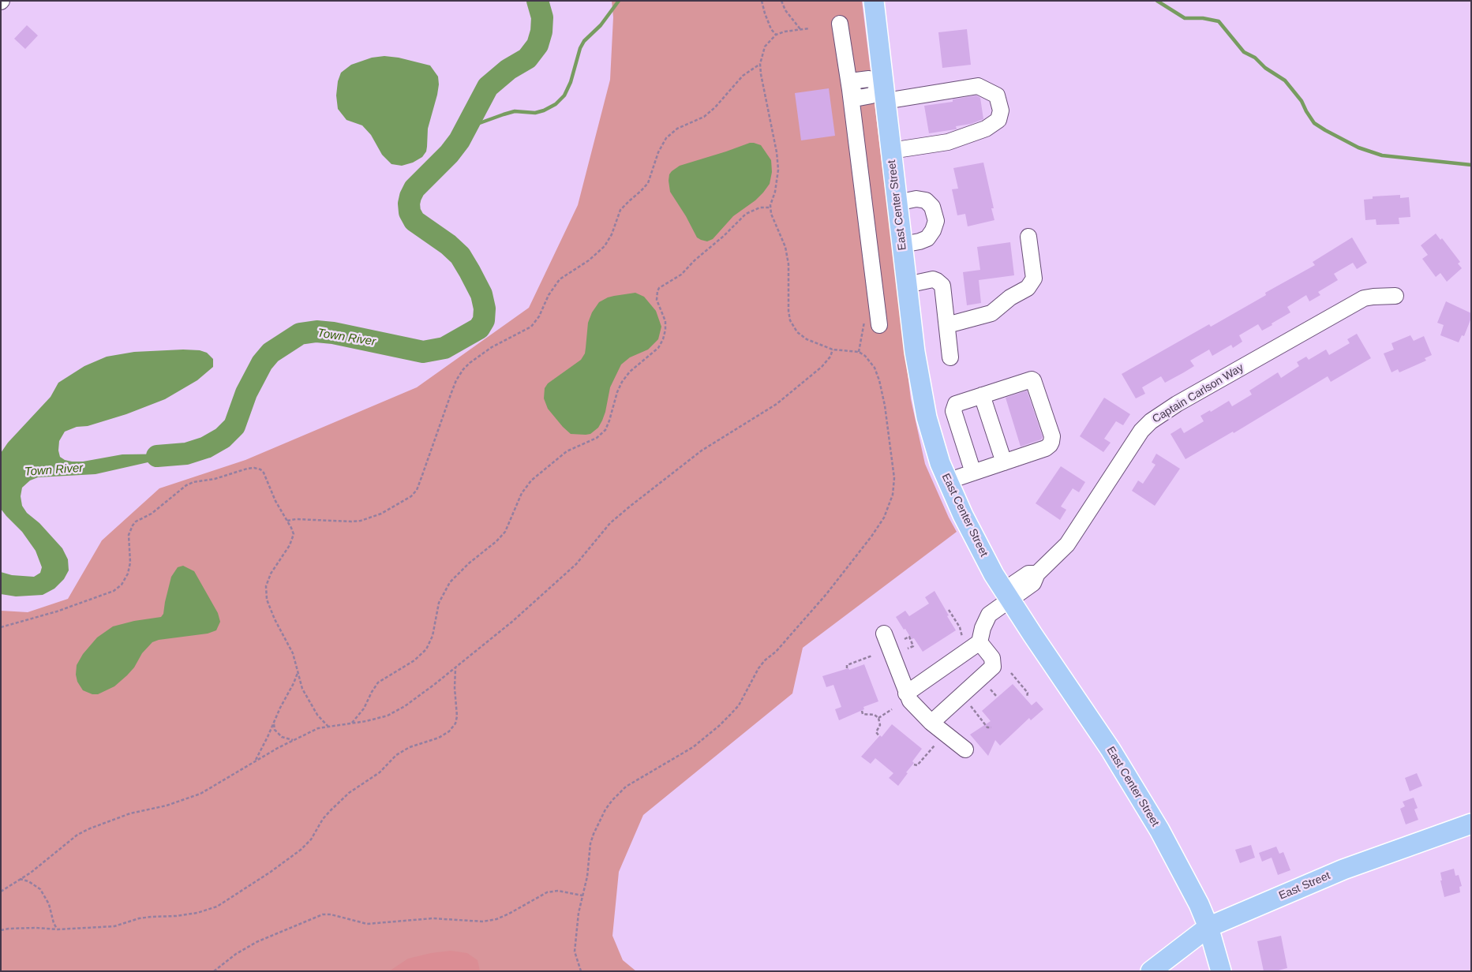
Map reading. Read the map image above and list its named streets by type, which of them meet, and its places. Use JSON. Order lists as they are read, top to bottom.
{
  "streets": {
    "main road": ["East Center Street", "East Street"],
    "street": ["Captain Carlson Way"]
  },
  "crossings": [
    ["East Center Street", "Captain Carlson Way"],
    ["East Center Street", "East Street"]
  ],
  "water": ["Town River"]
}
